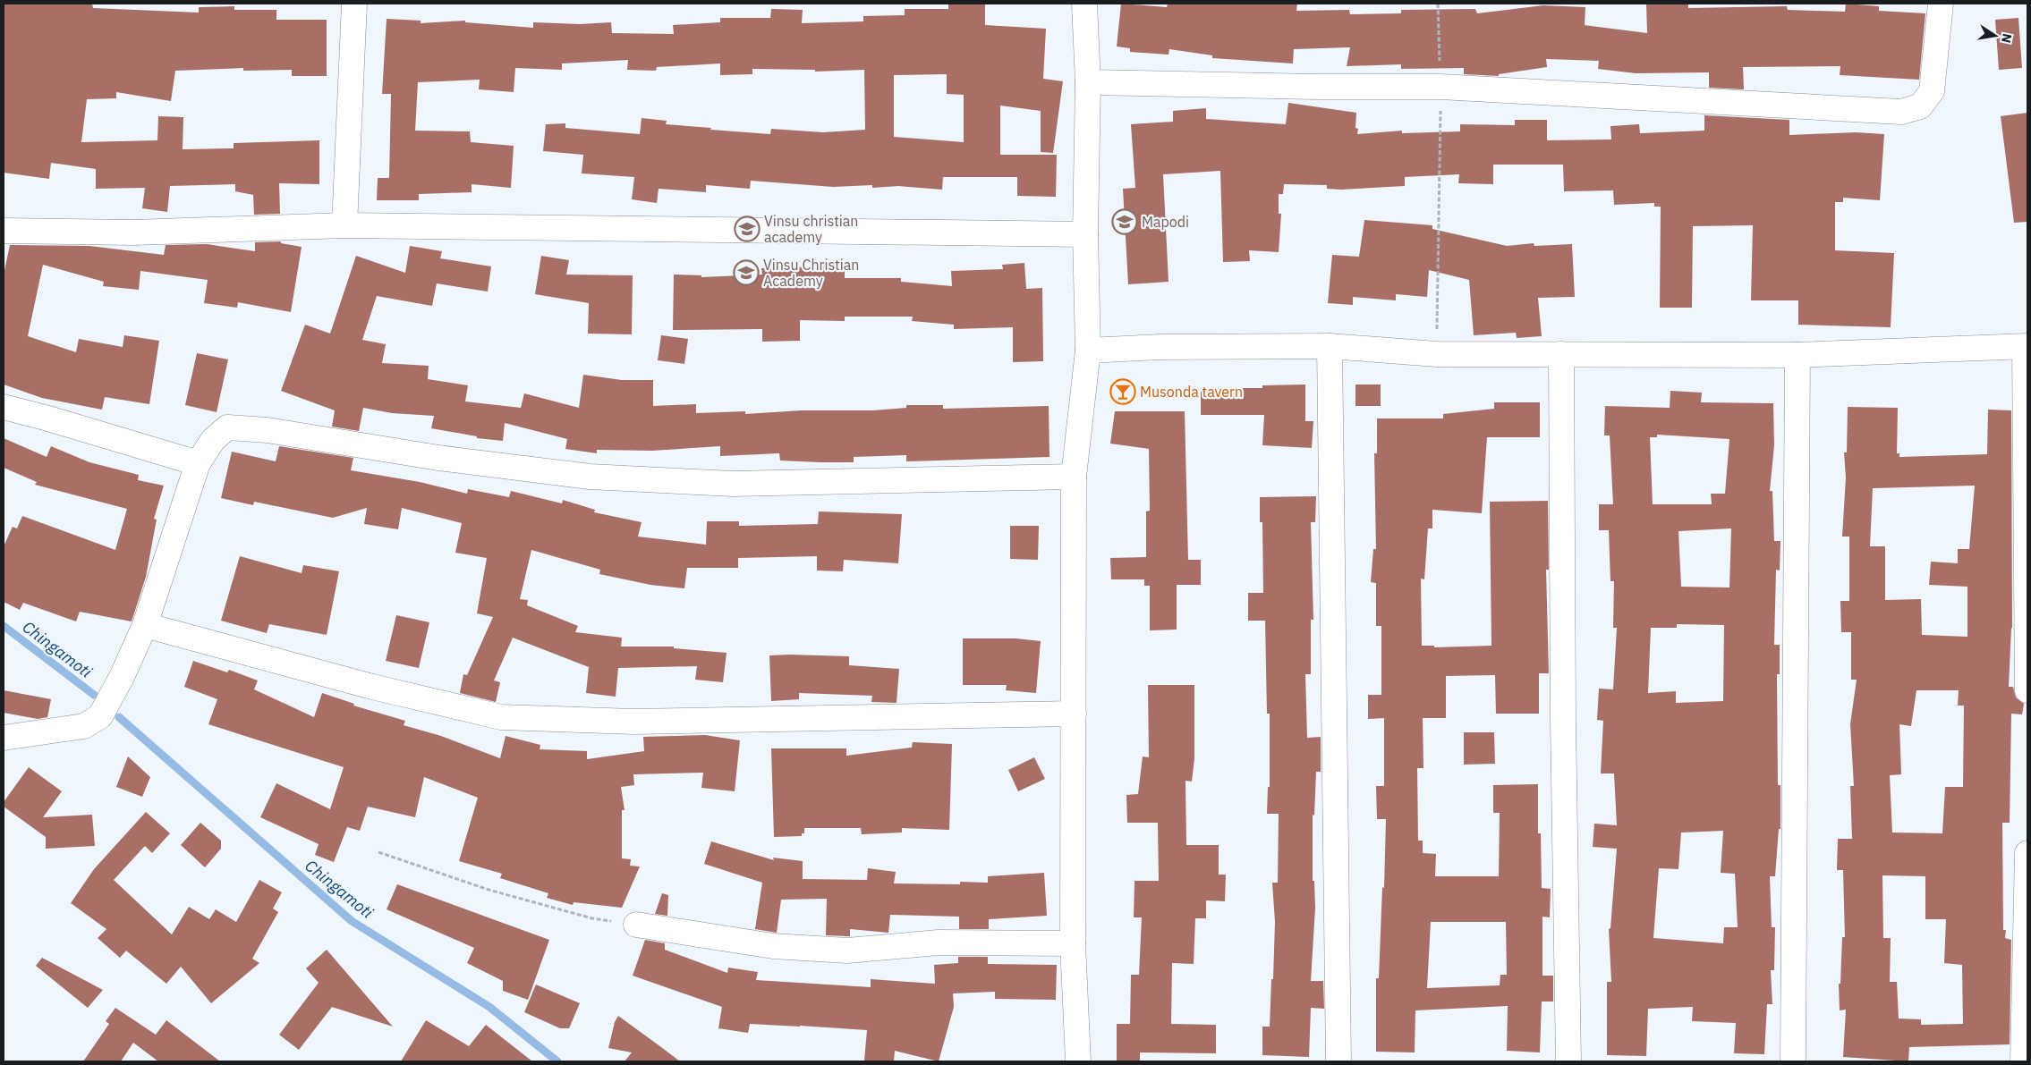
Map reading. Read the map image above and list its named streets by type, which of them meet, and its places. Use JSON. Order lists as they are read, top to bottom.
{
  "water": ["Chingamoti"],
  "places": {
    "school or university": ["Mapodi", "Vinsu christian academy", "Vinsu Christian Academy"],
    "bar": ["Musonda tavern"]
  },
  "north": "right"
}
